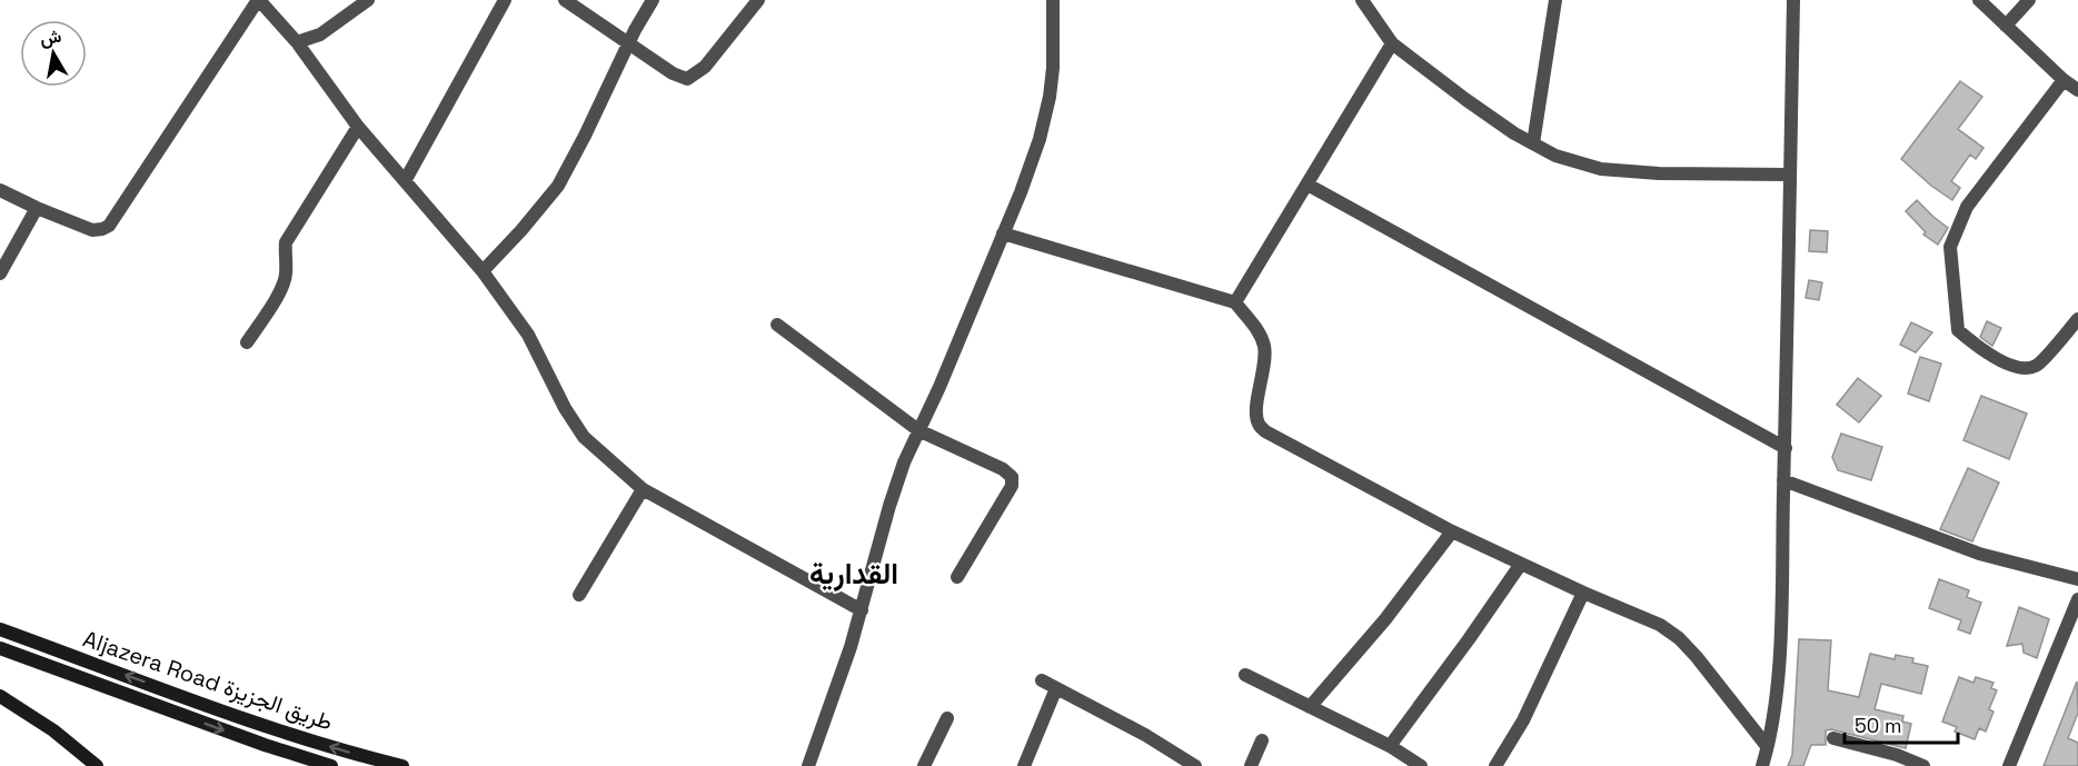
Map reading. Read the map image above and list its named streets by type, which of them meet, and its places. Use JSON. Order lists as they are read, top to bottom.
{
  "streets": {
    "main road": ["Aljazera Road طريق الجزيزة"]
  },
  "districts": ["القدارية"],
  "scale_bar": "50 m",
  "north": "top"
}
